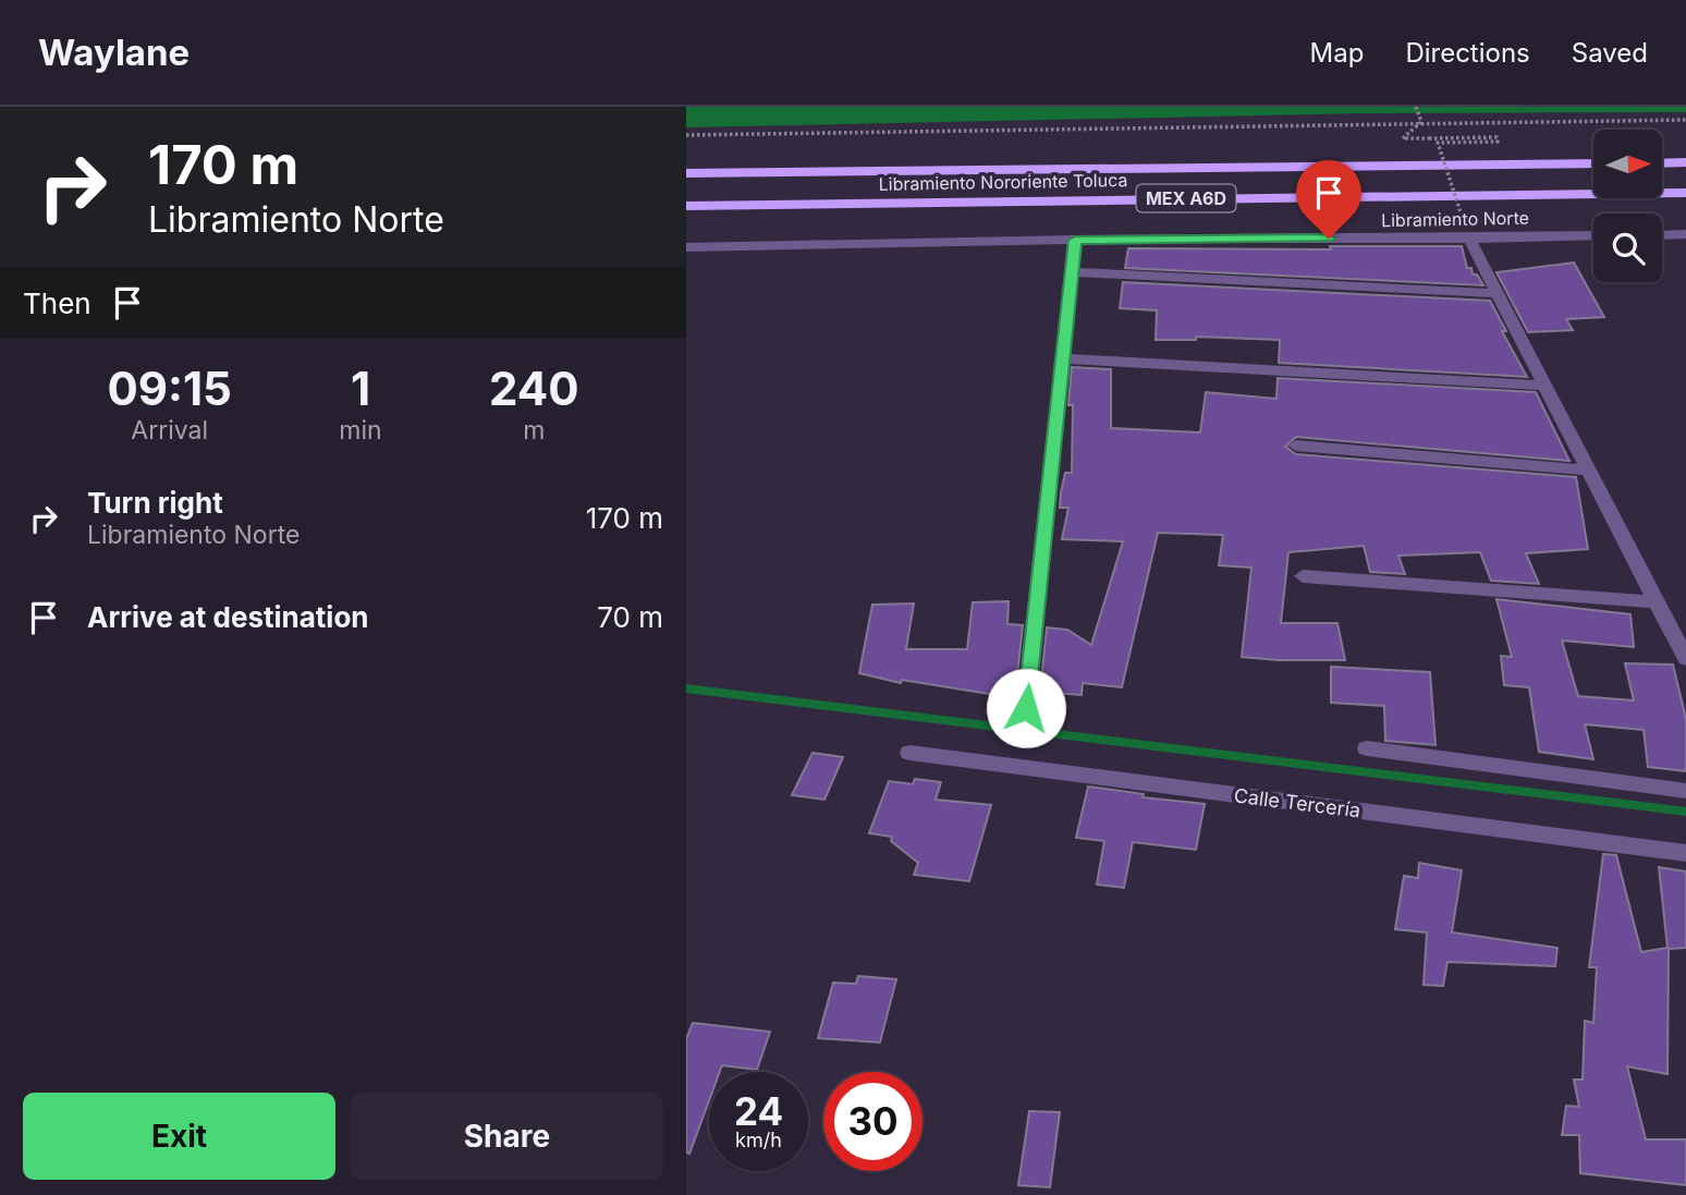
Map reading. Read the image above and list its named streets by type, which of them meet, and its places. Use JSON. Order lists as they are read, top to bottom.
{
  "streets": {
    "highway": ["Libramiento Nororiente Toluca", "MEX A6D"],
    "street": ["Libramiento Norte", "Calle Tercería"]
  },
  "north": "right",
  "page": {
    "header": "Waylane",
    "nav": ["Map", "Directions", "Saved"],
    "turn": ["170 m", "Libramiento Norte"],
    "then": "Then",
    "eta": [
      "09:15",
      "Arrival",
      "1",
      "min",
      "240",
      "m"
    ],
    "list": [
      {
        "name": "Turn right",
        "note": "Libramiento Norte",
        "value": "170 m"
      },
      {
        "name": "Arrive at destination",
        "value": "70 m"
      }
    ],
    "speed": "24 km/h",
    "limit": "30",
    "buttons": ["Exit", "Share"]
  }
}
